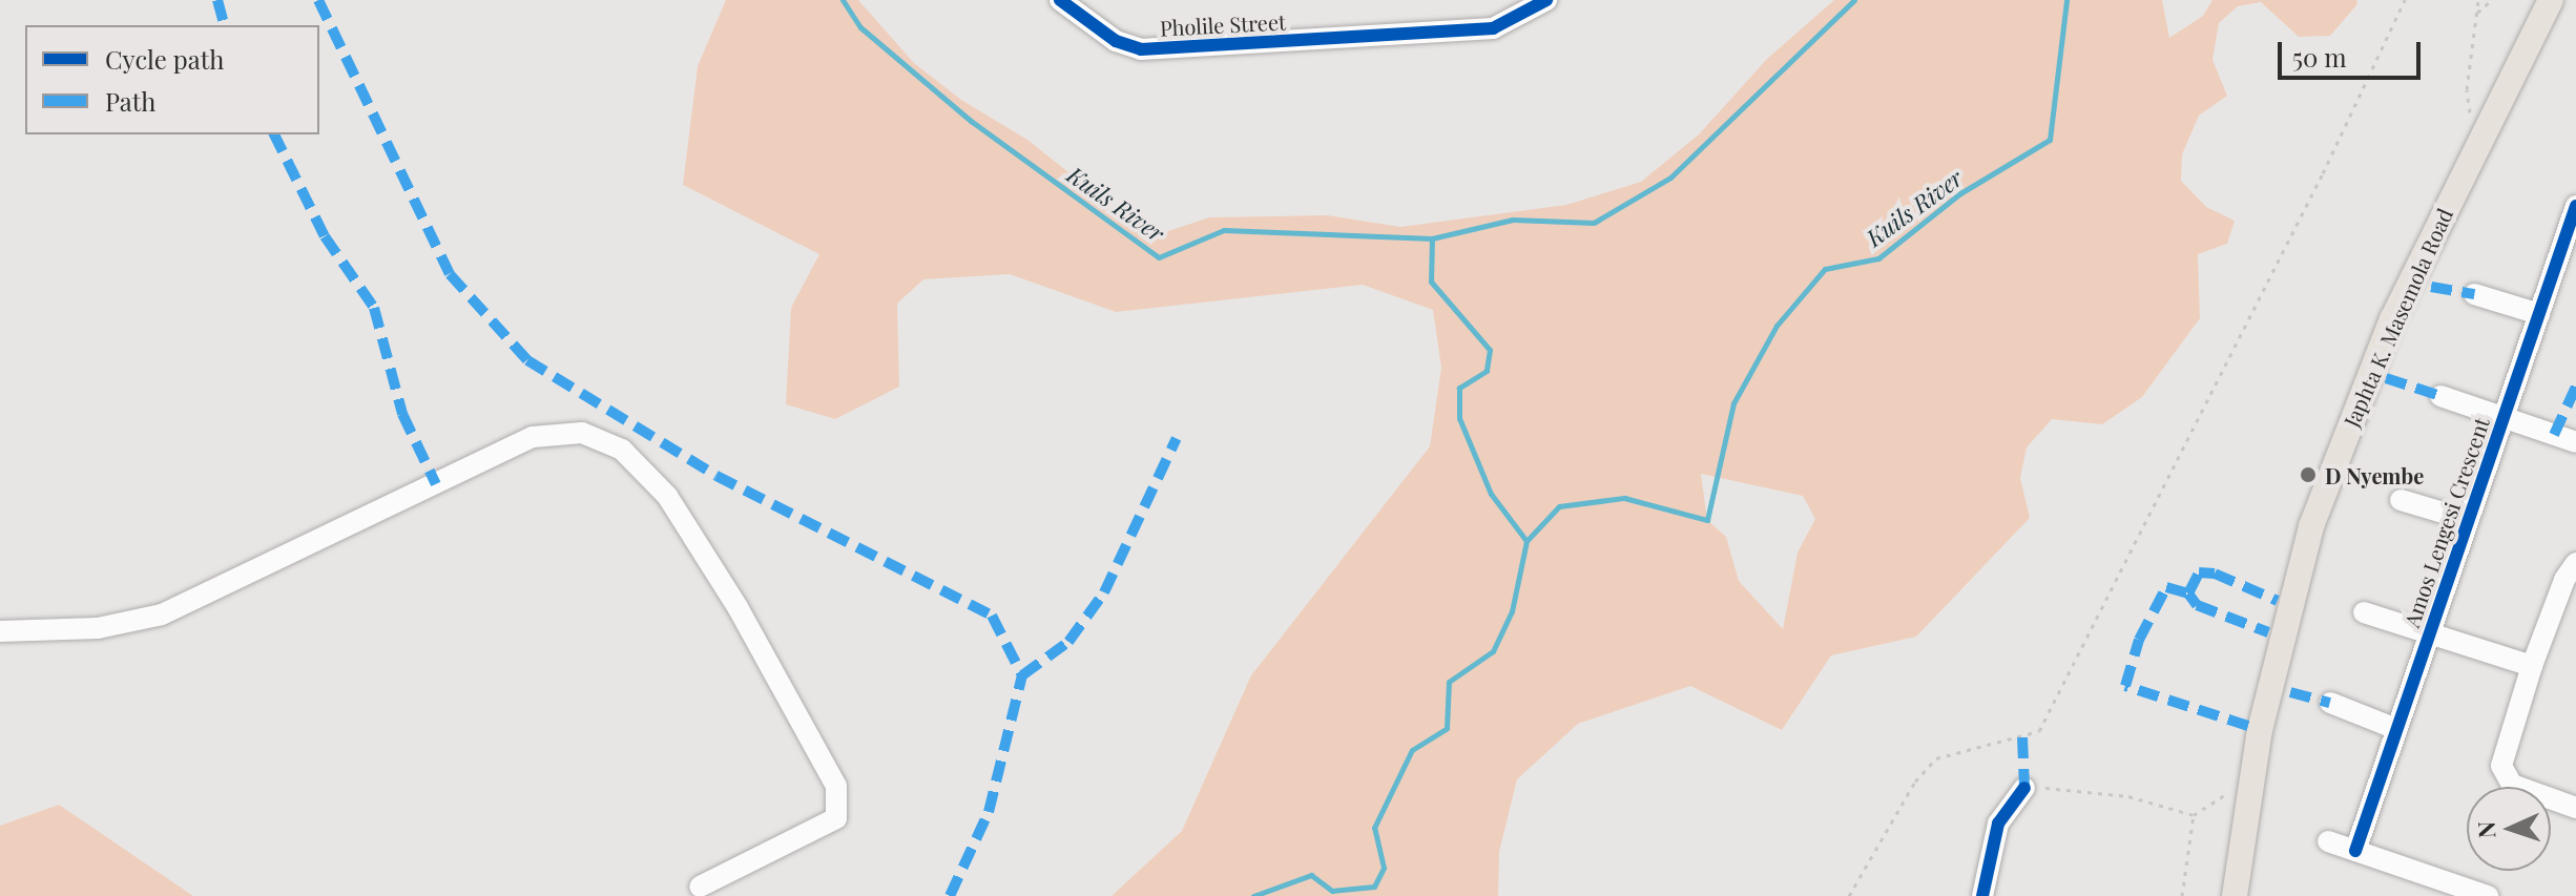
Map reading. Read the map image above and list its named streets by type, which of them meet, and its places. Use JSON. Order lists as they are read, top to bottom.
{
  "streets": {
    "main road": ["Japhta K. Masemola Road"],
    "street": ["Pholile Street", "Amos Lengesi Crescent"]
  },
  "water": ["Kuils River"],
  "places": ["D Nyembe"],
  "legend": ["Cycle path", "Path"],
  "scale_bar": "50 m",
  "north": "left"
}
